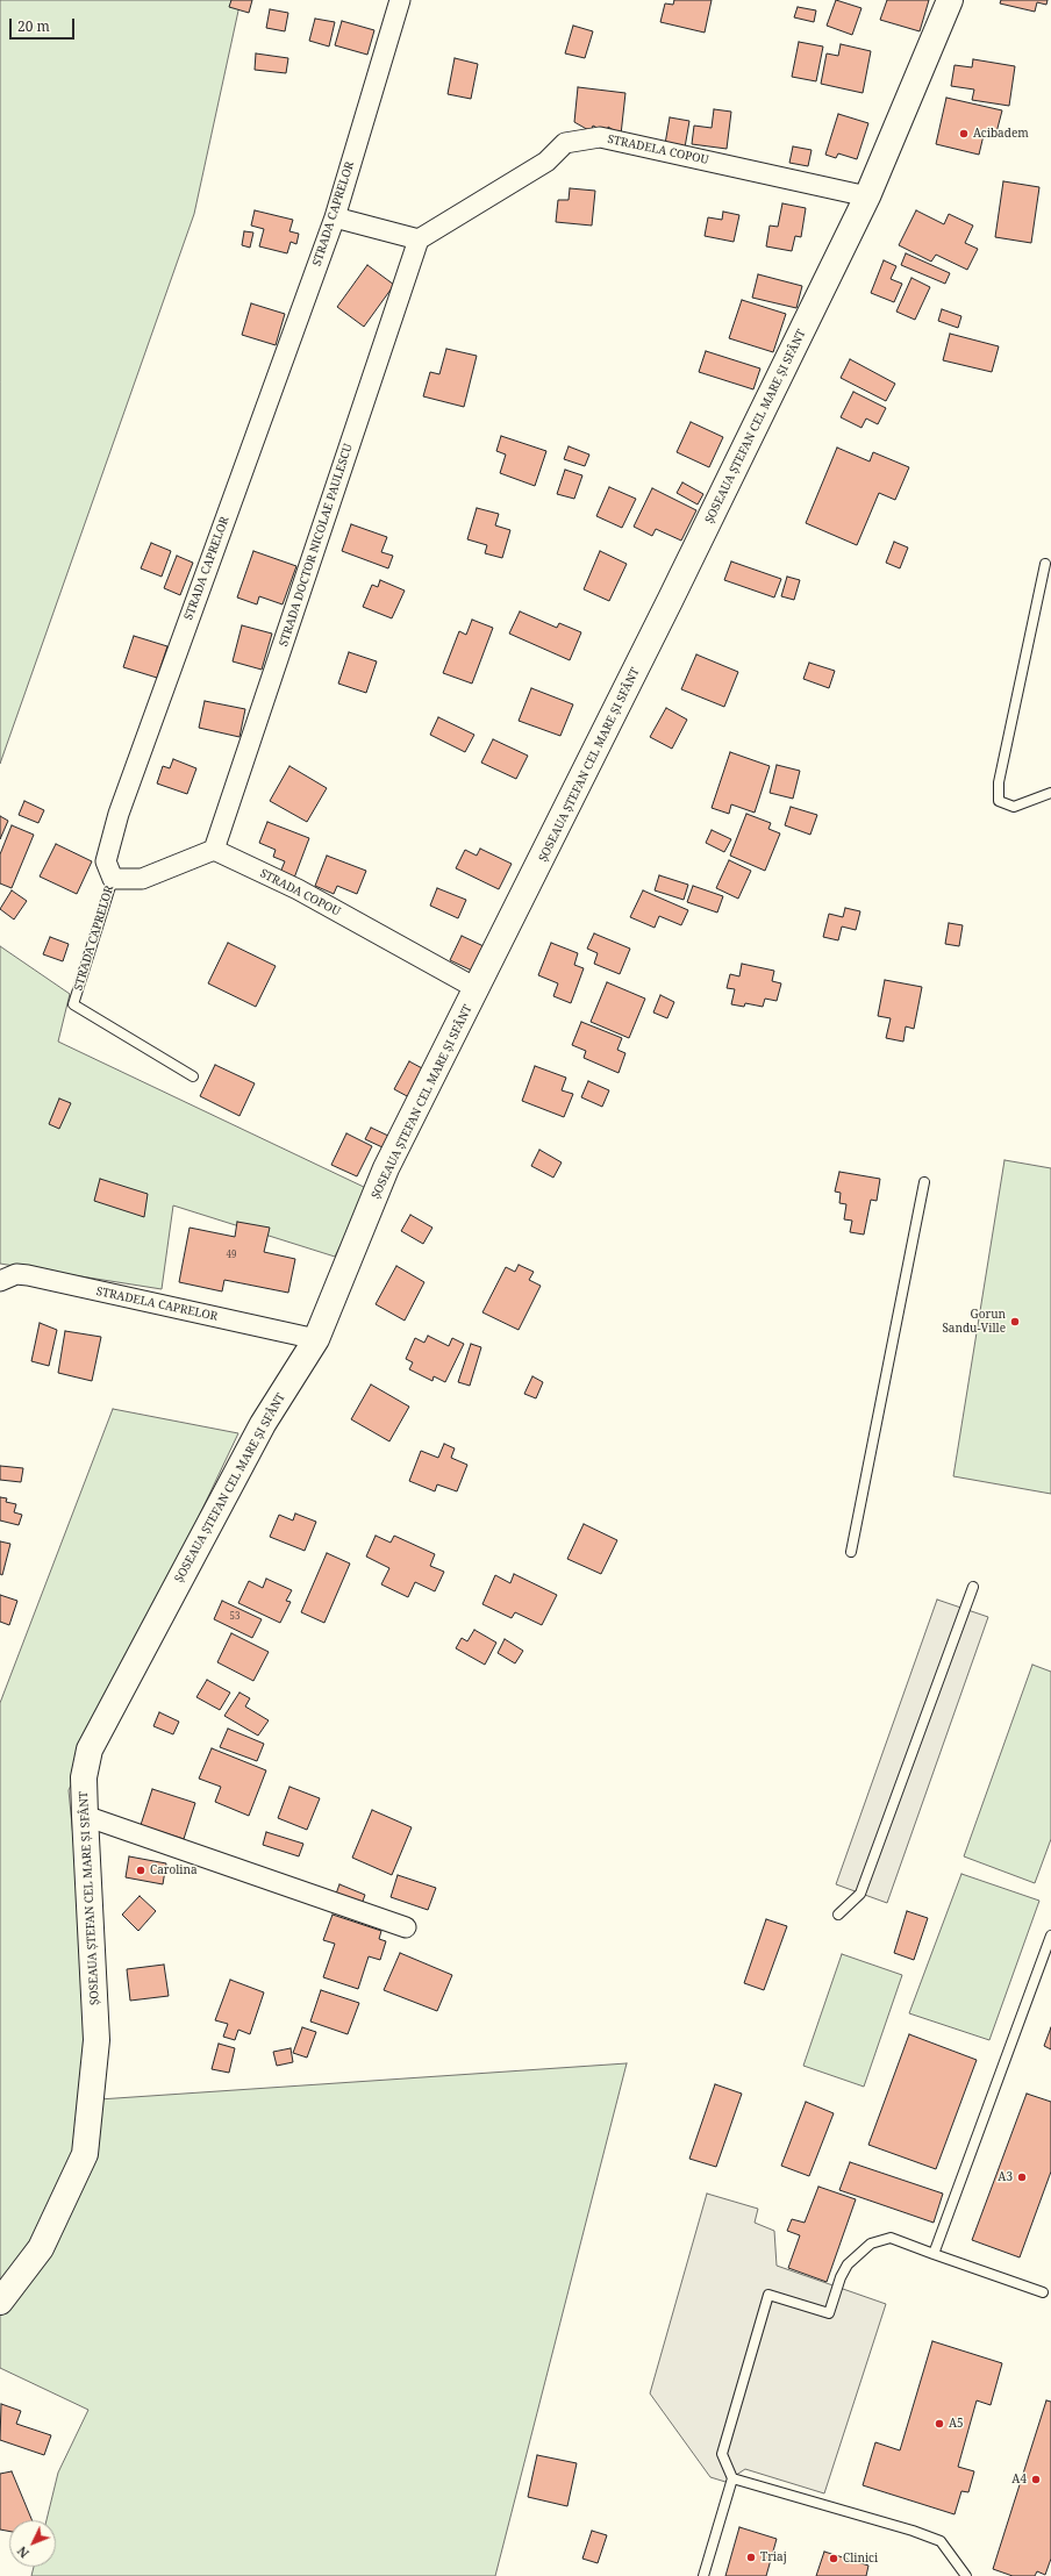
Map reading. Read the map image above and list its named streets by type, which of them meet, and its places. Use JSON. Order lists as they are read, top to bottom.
{
  "streets": {
    "street": [
      "STRADELA COPOU",
      "STRADA CAPRELOR",
      "ȘOSEAUA ȘTEFAN CEL MARE ȘI SFÂNT",
      "STRADA DOCTOR NICOLAE PAULESCU",
      "STRADA COPOU",
      "STRADELA CAPRELOR"
    ]
  },
  "crossings": [
    ["STRADELA COPOU", "ȘOSEAUA ȘTEFAN CEL MARE ȘI SFÂNT"],
    ["STRADELA COPOU", "STRADA DOCTOR NICOLAE PAULESCU"],
    ["ȘOSEAUA ȘTEFAN CEL MARE ȘI SFÂNT", "STRADA COPOU"],
    ["ȘOSEAUA ȘTEFAN CEL MARE ȘI SFÂNT", "STRADELA CAPRELOR"],
    ["STRADA DOCTOR NICOLAE PAULESCU", "STRADA COPOU"]
  ],
  "places": [
    "Acibadem",
    "Gorun Sandu-Ville",
    "Carolina",
    "A3",
    "A5",
    "A4",
    "Triaj",
    "Clinici"
  ],
  "house_numbers": ["49", "53"],
  "scale_bar": "20 m",
  "north": "bottom left"
}
